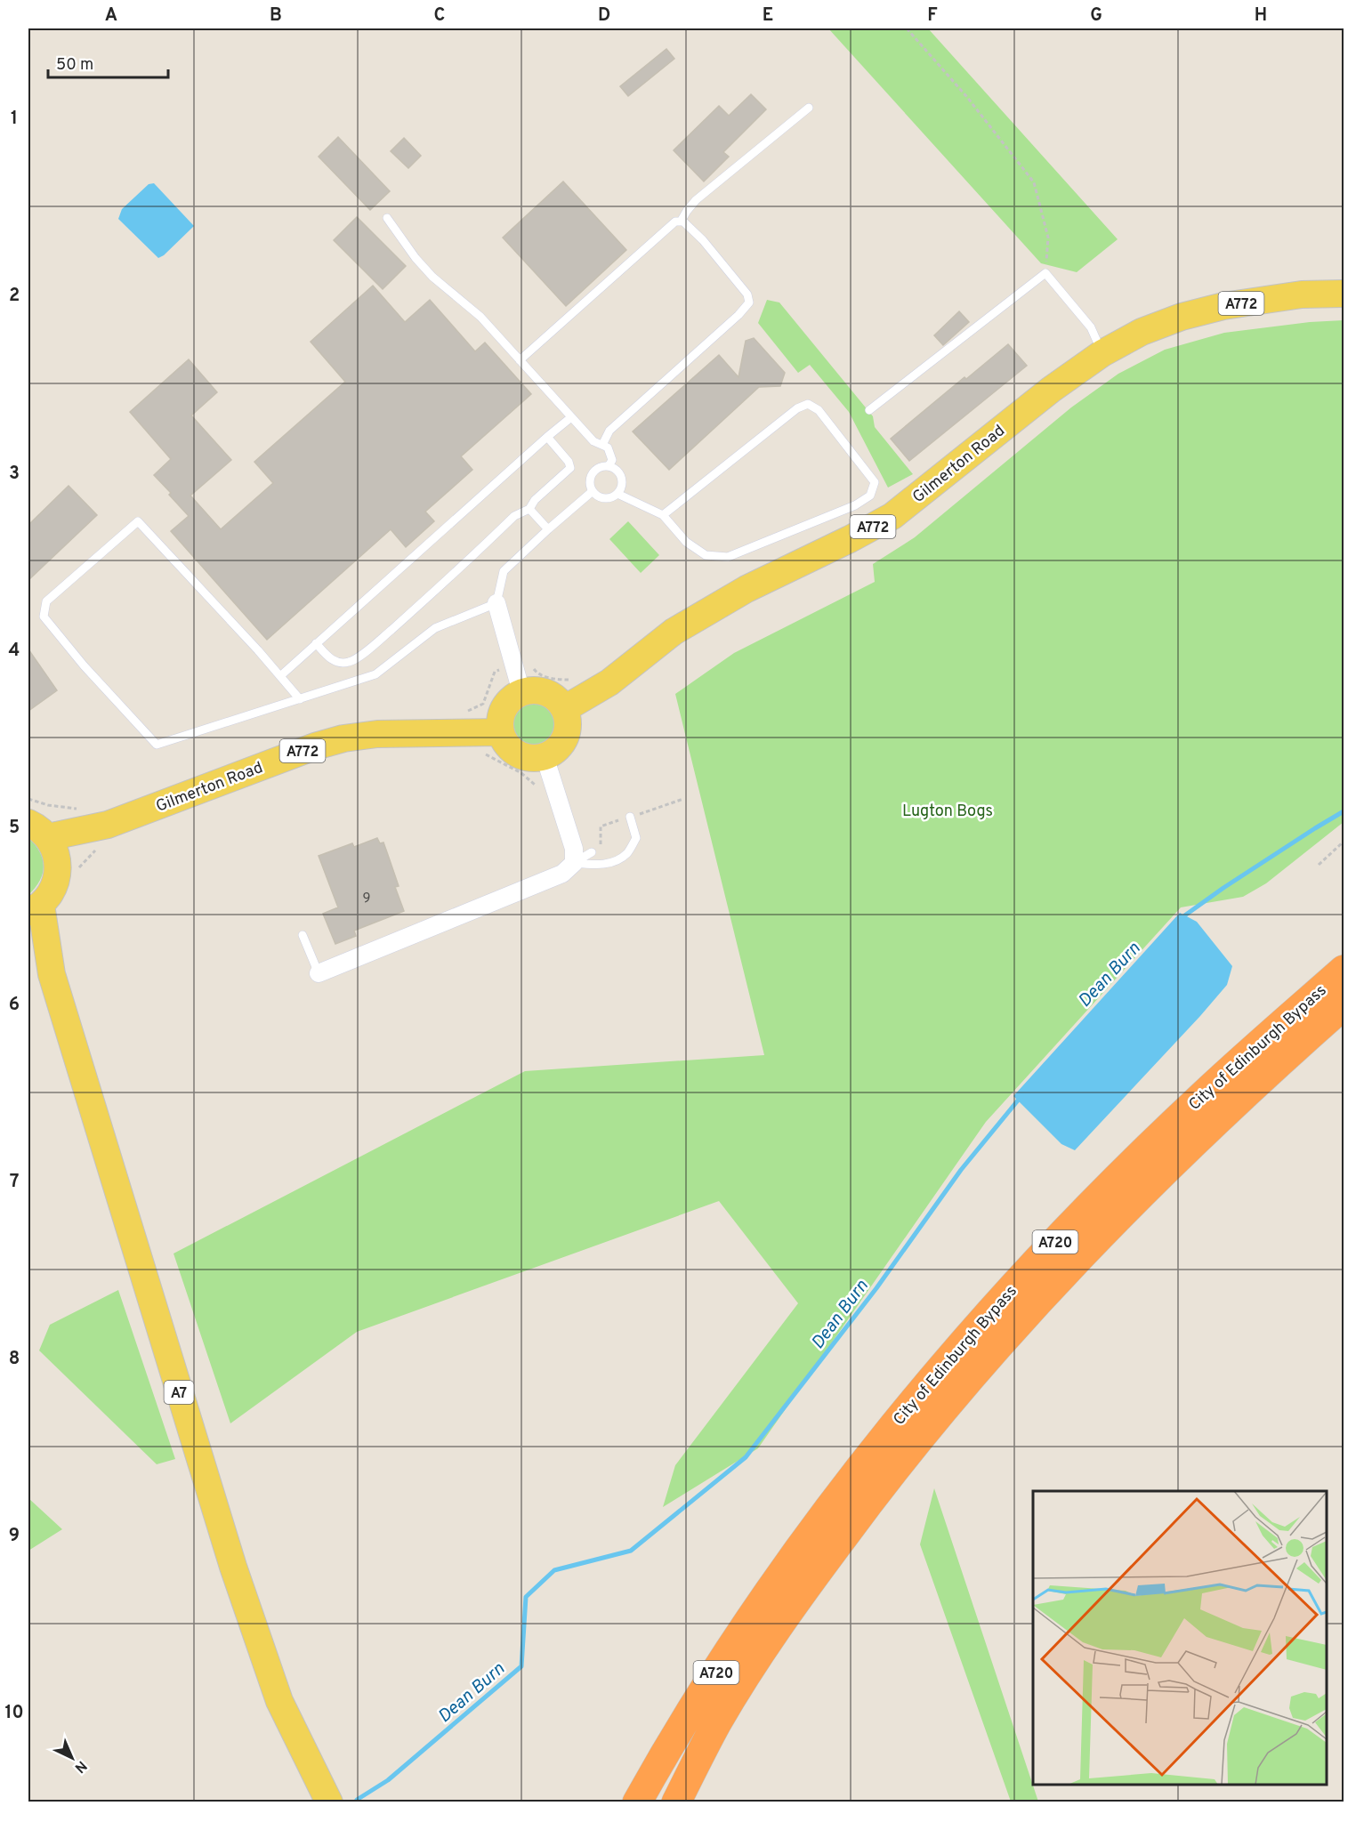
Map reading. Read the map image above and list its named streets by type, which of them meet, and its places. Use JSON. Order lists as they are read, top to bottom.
{
  "streets": {
    "highway": ["City of Edinburgh Bypass", "A720"],
    "main road": ["A772", "Gilmerton Road", "A7"]
  },
  "water": ["Dean Burn"],
  "parks": ["Lugton Bogs"],
  "house_numbers": ["9"],
  "scale_bar": "50 m",
  "north": "bottom right",
  "grid": {
    "columns": [
      "A",
      "B",
      "C",
      "D",
      "E",
      "F",
      "G",
      "H"
    ],
    "rows": [
      "1",
      "2",
      "3",
      "4",
      "5",
      "6",
      "7",
      "8",
      "9",
      "10"
    ]
  }
}
